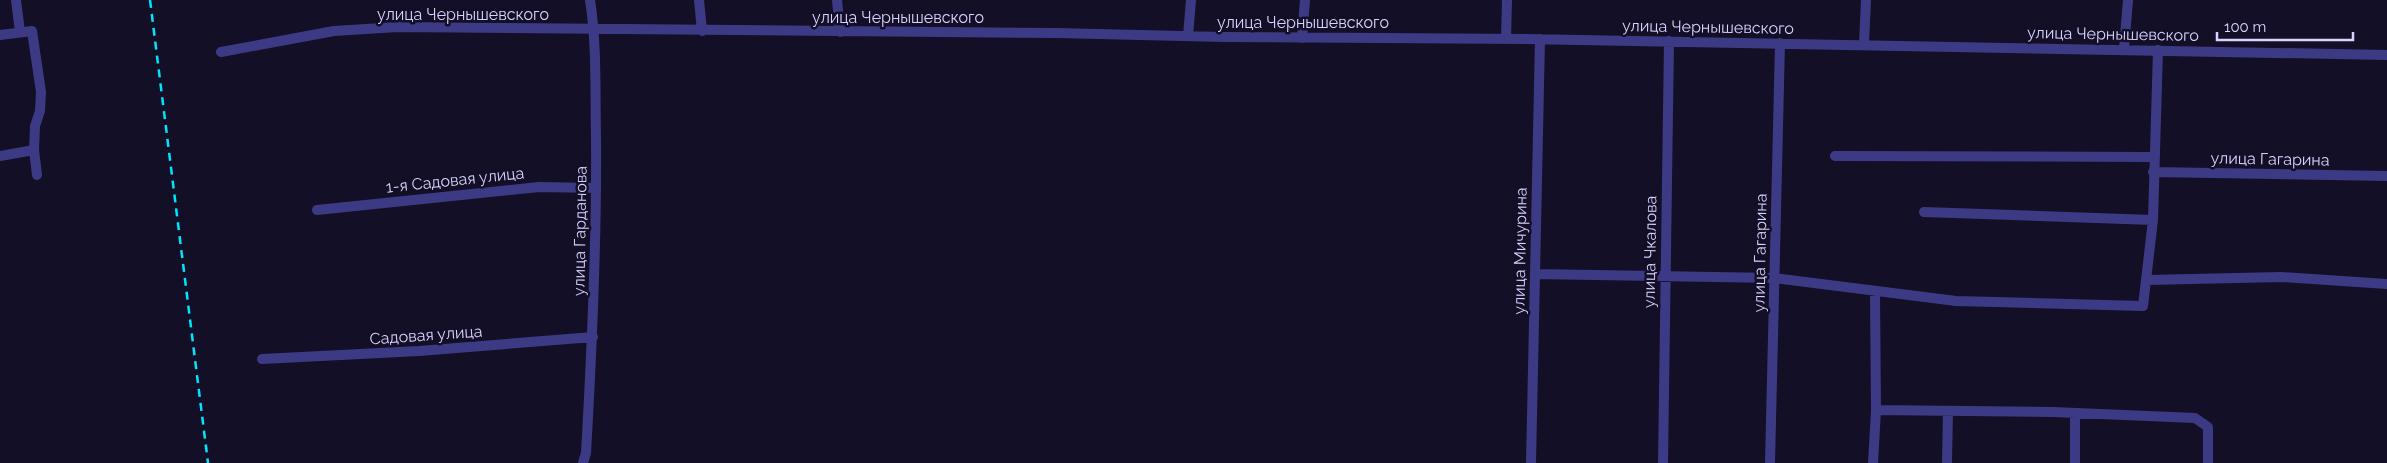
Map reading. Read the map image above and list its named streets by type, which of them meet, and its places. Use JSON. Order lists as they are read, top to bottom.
{
  "streets": {
    "street": [
      "улица Чернышевского",
      "улица Гагарина",
      "1-я Садовая улица",
      "улица Гарданова",
      "улица Мичурина",
      "улица Чкалова",
      "Садовая улица"
    ]
  },
  "crossings": [
    ["улица Чернышевского", "улица Гагарина"],
    ["улица Чернышевского", "улица Гарданова"],
    ["улица Чернышевского", "улица Мичурина"],
    ["улица Чернышевского", "улица Чкалова"],
    ["1-я Садовая улица", "улица Гарданова"],
    ["улица Гарданова", "Садовая улица"]
  ],
  "scale_bar": "100 m"
}
